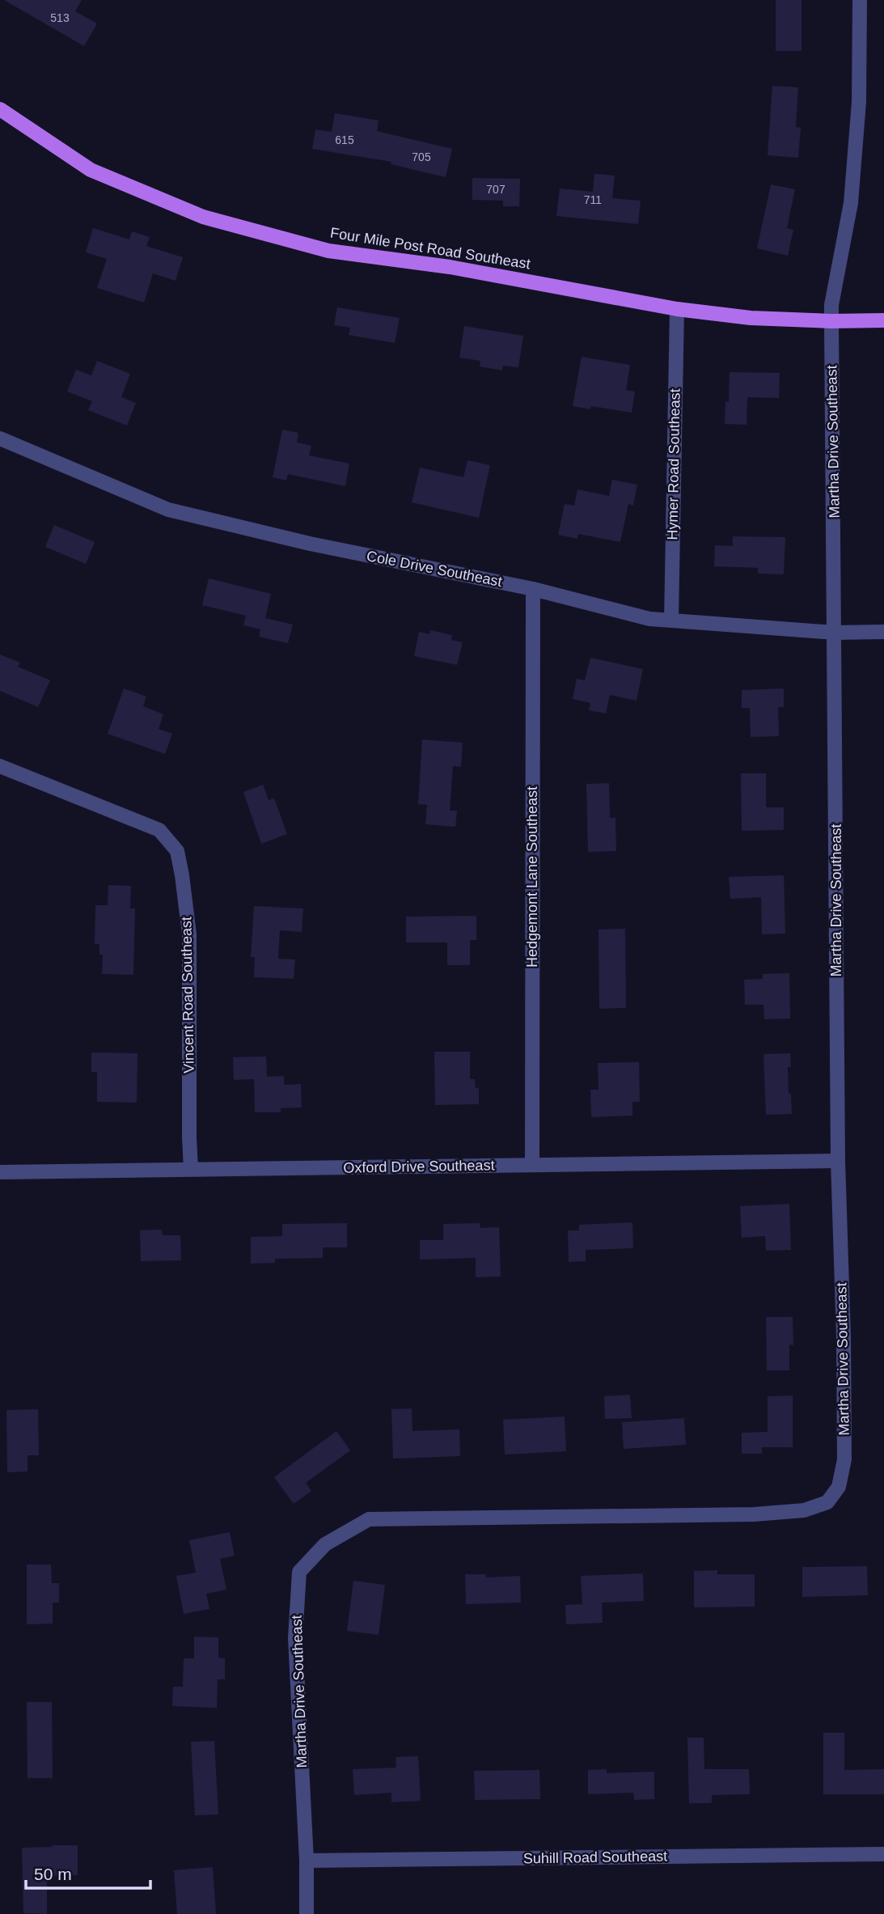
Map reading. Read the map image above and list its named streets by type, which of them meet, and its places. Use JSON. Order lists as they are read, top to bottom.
{
  "streets": {
    "main road": ["Four Mile Post Road Southeast"],
    "street": [
      "Martha Drive Southeast",
      "Hymer Road Southeast",
      "Cole Drive Southeast",
      "Hedgemont Lane Southeast",
      "Vincent Road Southeast",
      "Oxford Drive Southeast",
      "Suhill Road Southeast"
    ]
  },
  "crossings": [
    ["Four Mile Post Road Southeast", "Martha Drive Southeast"],
    ["Four Mile Post Road Southeast", "Hymer Road Southeast"],
    ["Martha Drive Southeast", "Cole Drive Southeast"],
    ["Martha Drive Southeast", "Oxford Drive Southeast"],
    ["Martha Drive Southeast", "Suhill Road Southeast"],
    ["Hymer Road Southeast", "Cole Drive Southeast"],
    ["Cole Drive Southeast", "Hedgemont Lane Southeast"],
    ["Hedgemont Lane Southeast", "Oxford Drive Southeast"],
    ["Vincent Road Southeast", "Oxford Drive Southeast"]
  ],
  "house_numbers": [
    "513",
    "615",
    "705",
    "707",
    "711"
  ],
  "scale_bar": "50 m"
}
